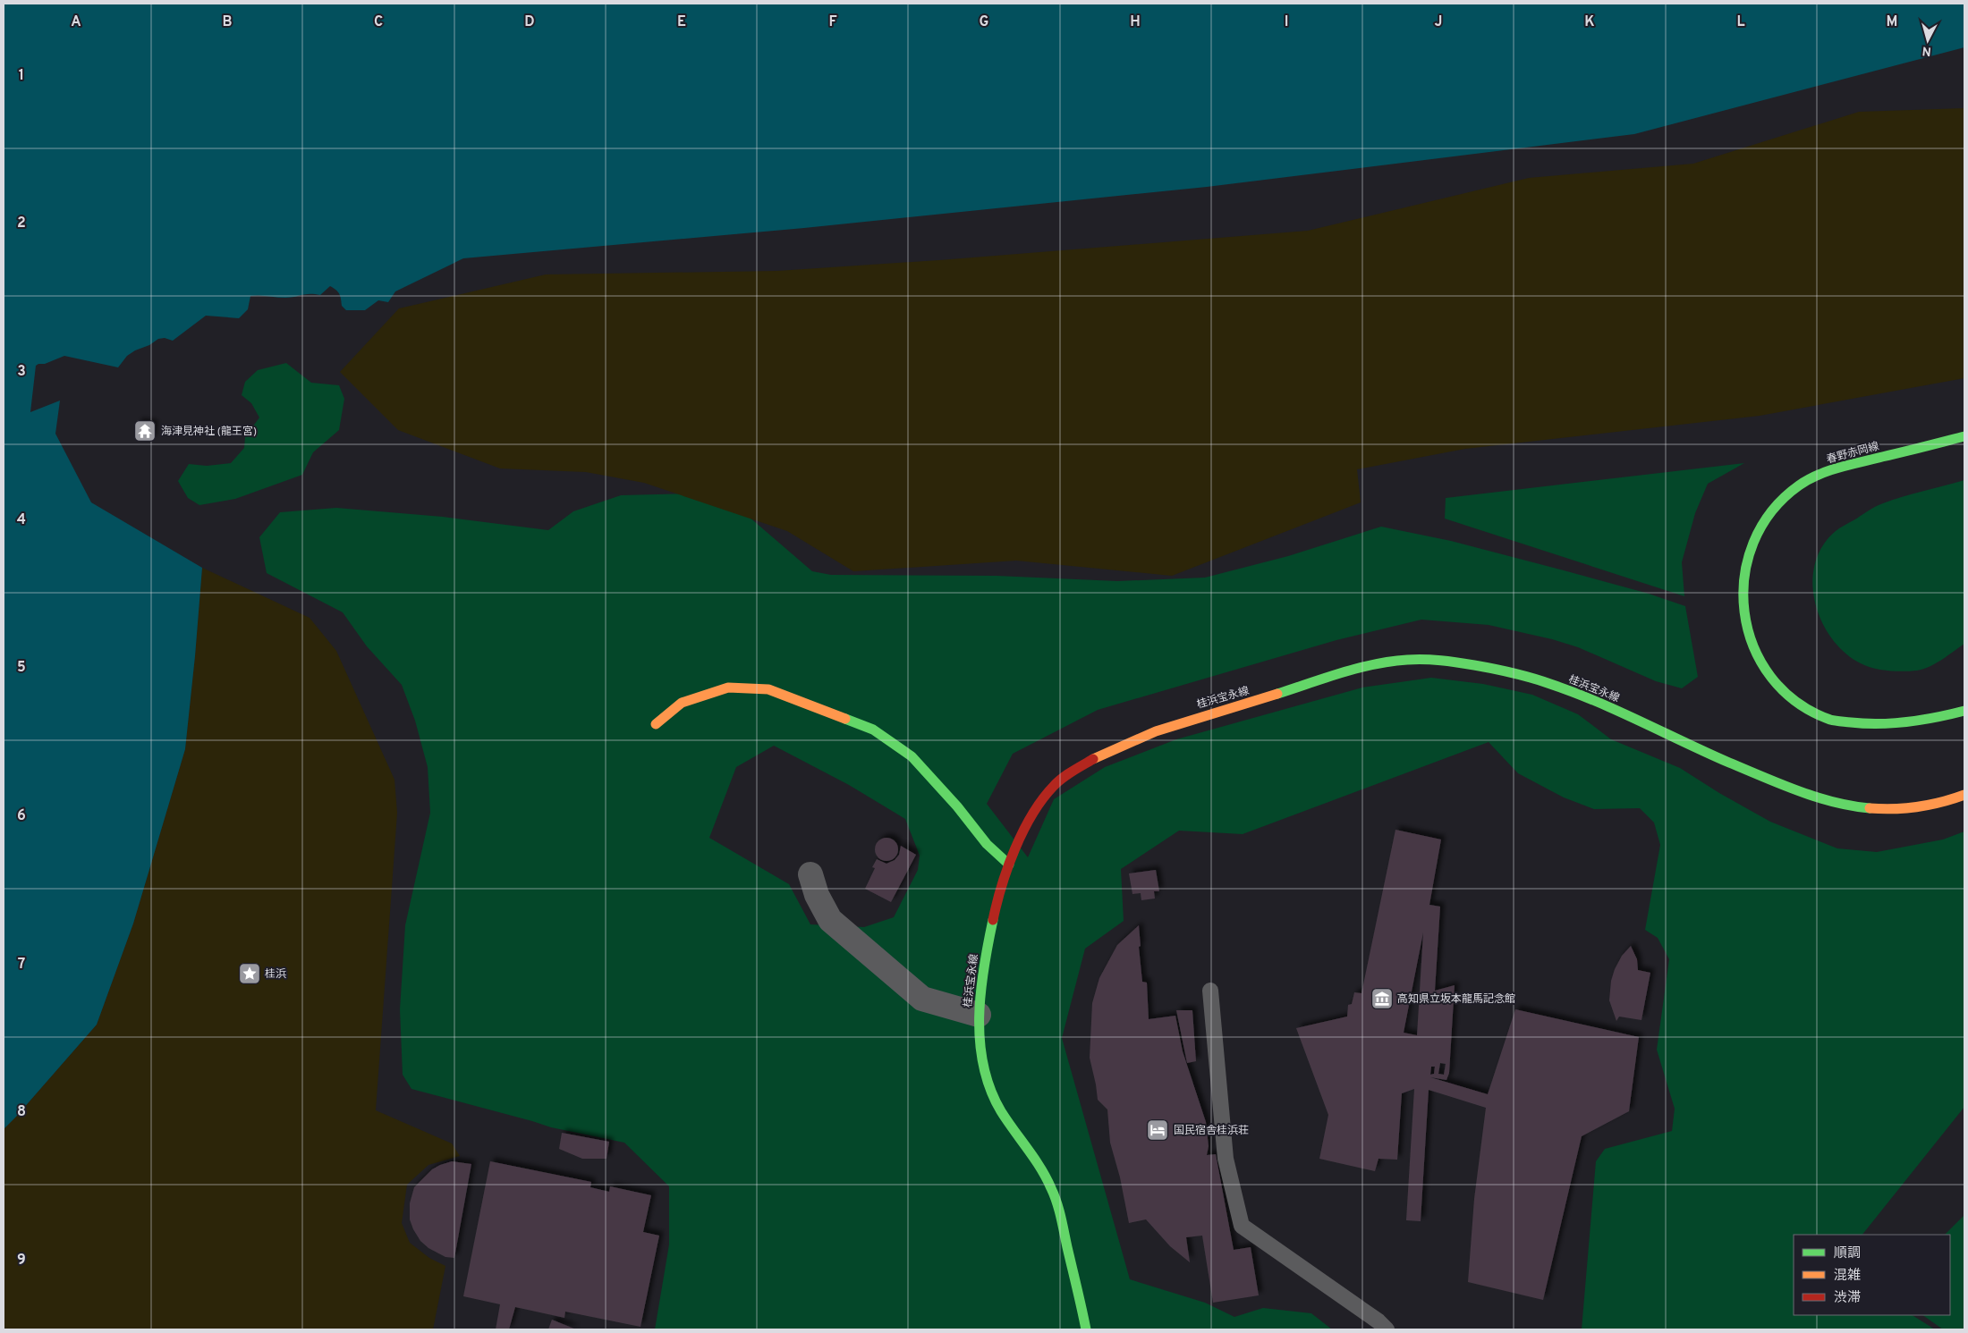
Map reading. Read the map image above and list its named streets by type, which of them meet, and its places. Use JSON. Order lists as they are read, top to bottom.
{
  "streets": {
    "main road": ["春野赤岡線", "桂浜宝永線"]
  },
  "places": {
    "temple": ["海津見神社 (龍王宮)"],
    "place": ["桂浜"],
    "museum": ["高知県立坂本龍馬記念館"],
    "hotel": ["国民宿舎桂浜荘"]
  },
  "legend": ["順調", "混雑", "渋滞"],
  "north": "bottom",
  "grid": {
    "columns": [
      "A",
      "B",
      "C",
      "D",
      "E",
      "F",
      "G",
      "H",
      "I",
      "J",
      "K",
      "L",
      "M"
    ],
    "rows": [
      "1",
      "2",
      "3",
      "4",
      "5",
      "6",
      "7",
      "8",
      "9"
    ]
  }
}
